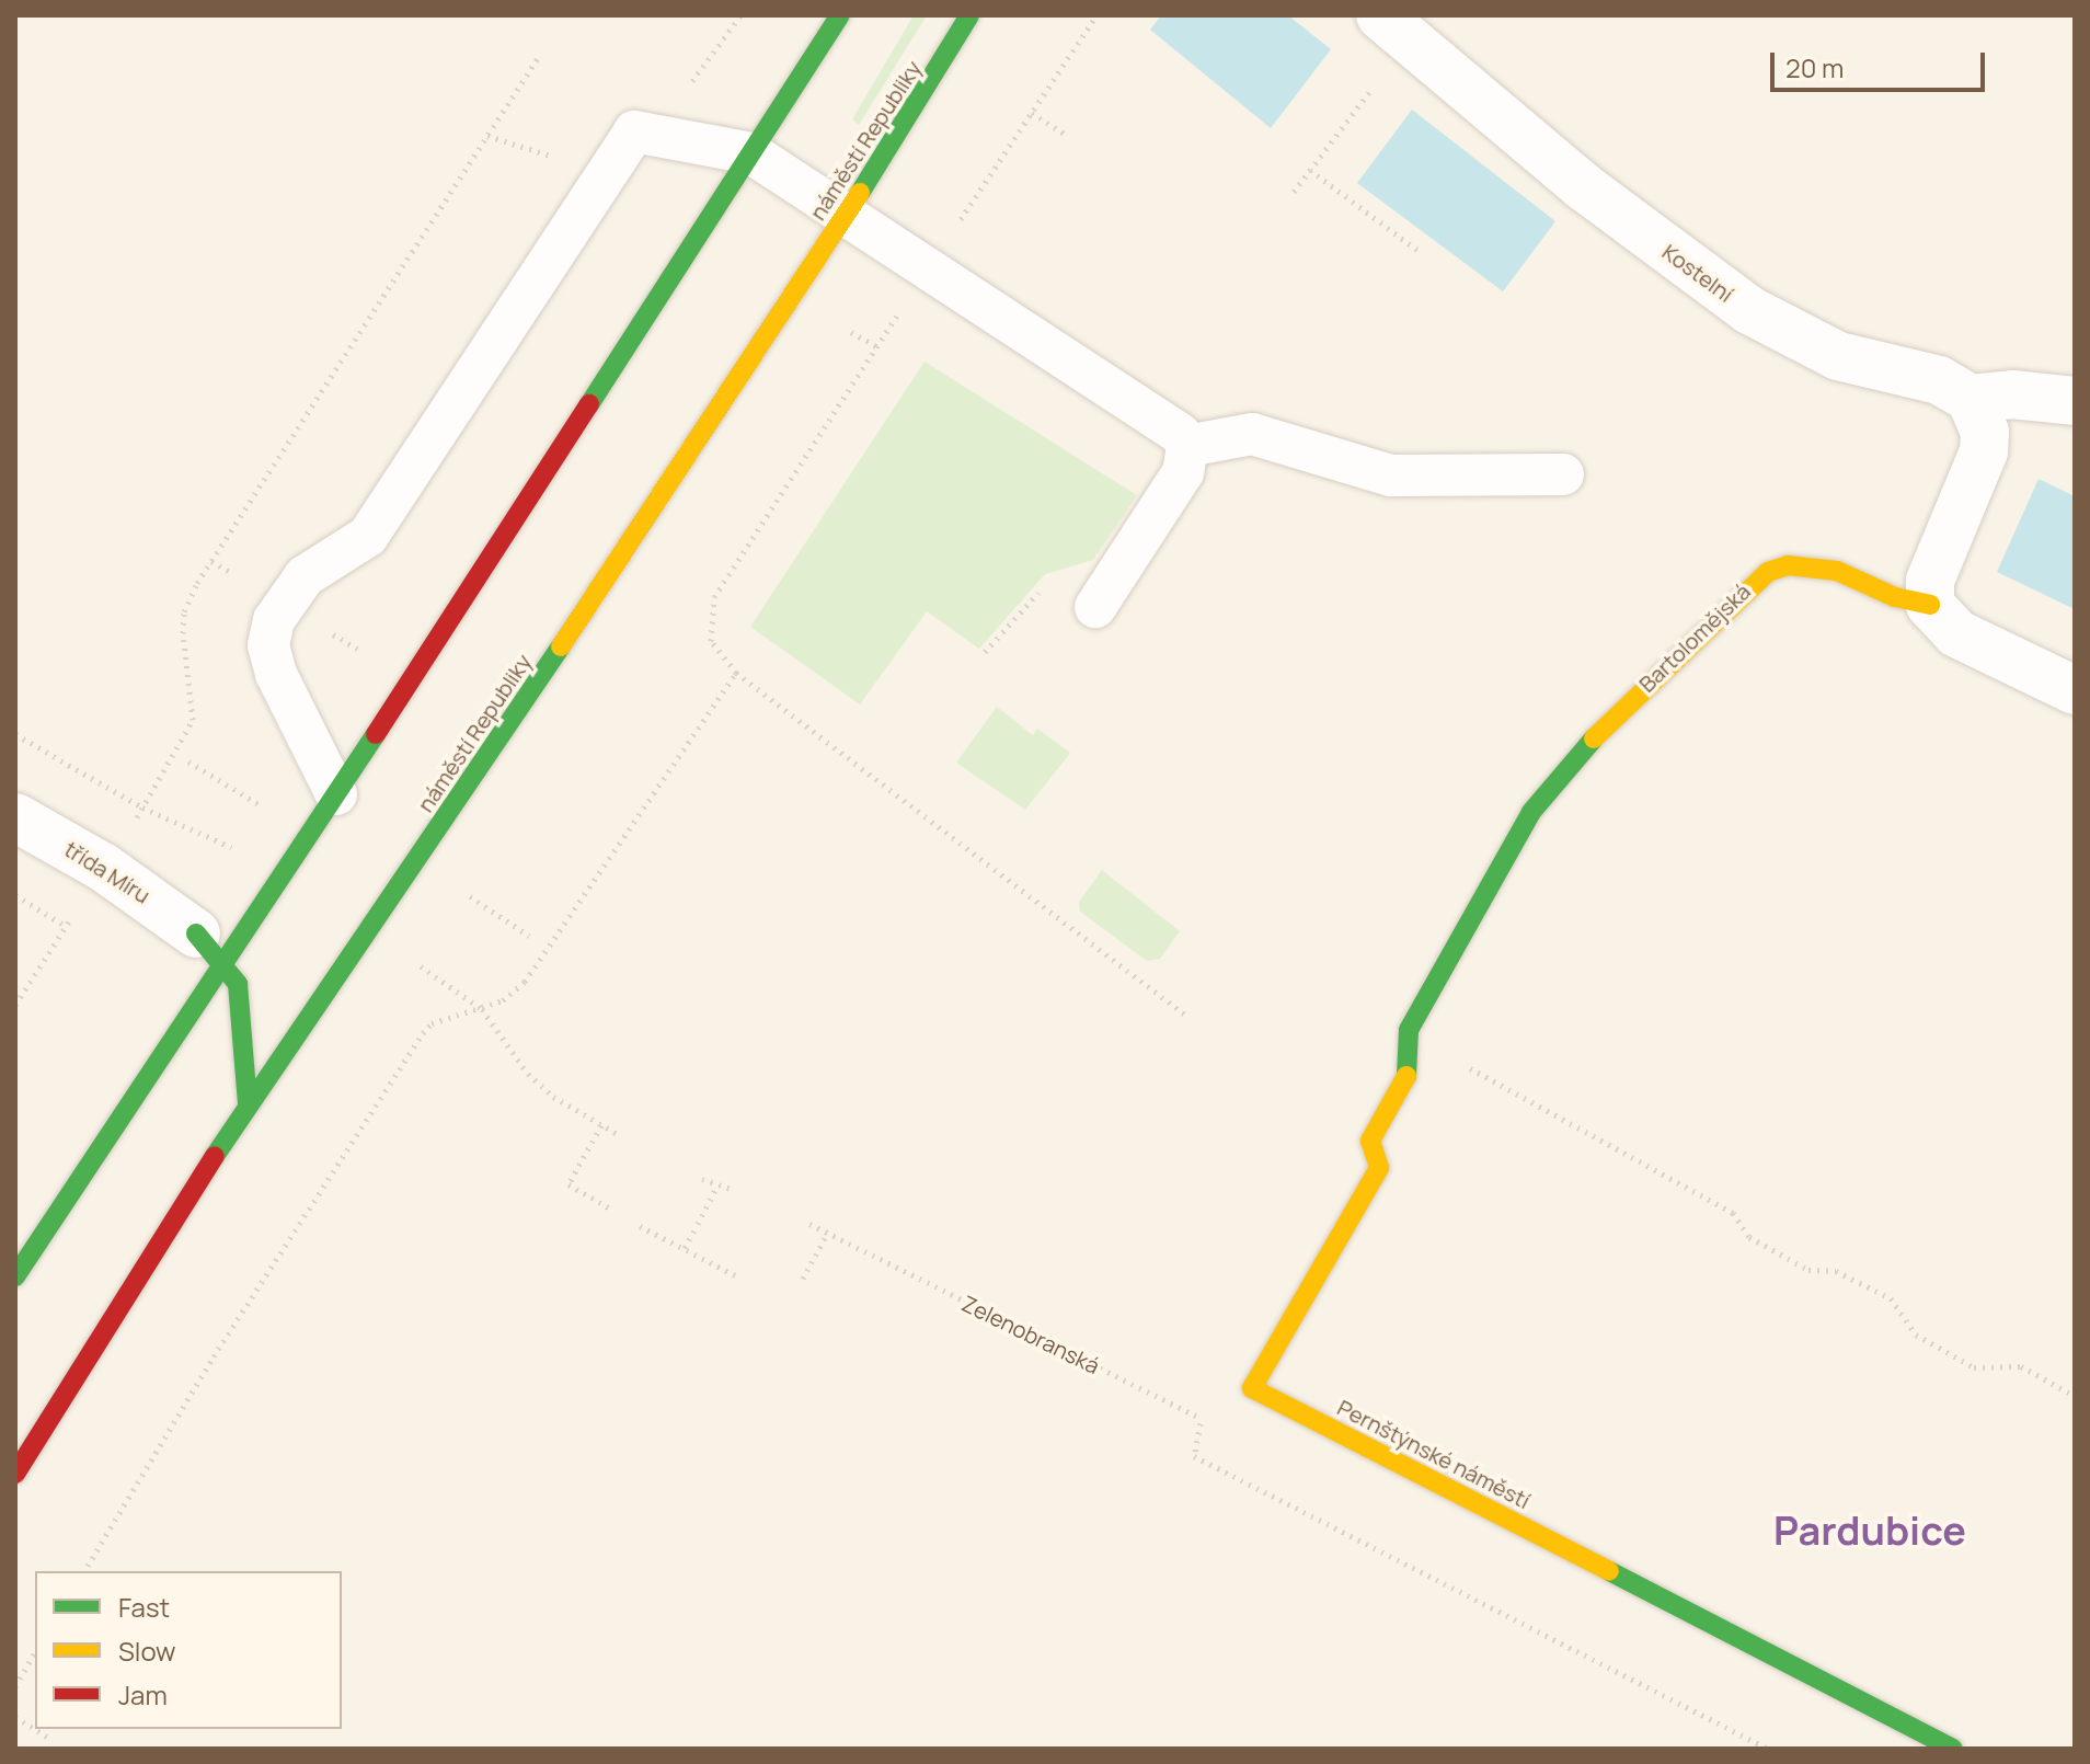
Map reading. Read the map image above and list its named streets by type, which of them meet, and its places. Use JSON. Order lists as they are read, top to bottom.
{
  "streets": {
    "street": [
      "náměstí Republiky",
      "Kostelní",
      "Bartolomějská",
      "třída Míru",
      "Pernštýnské náměstí"
    ],
    "path": ["Zelenobranská"]
  },
  "crossings": [
    ["Bartolomějská", "Pernštýnské náměstí"]
  ],
  "districts": ["Pardubice"],
  "legend": ["Fast", "Slow", "Jam"],
  "scale_bar": "20 m"
}
